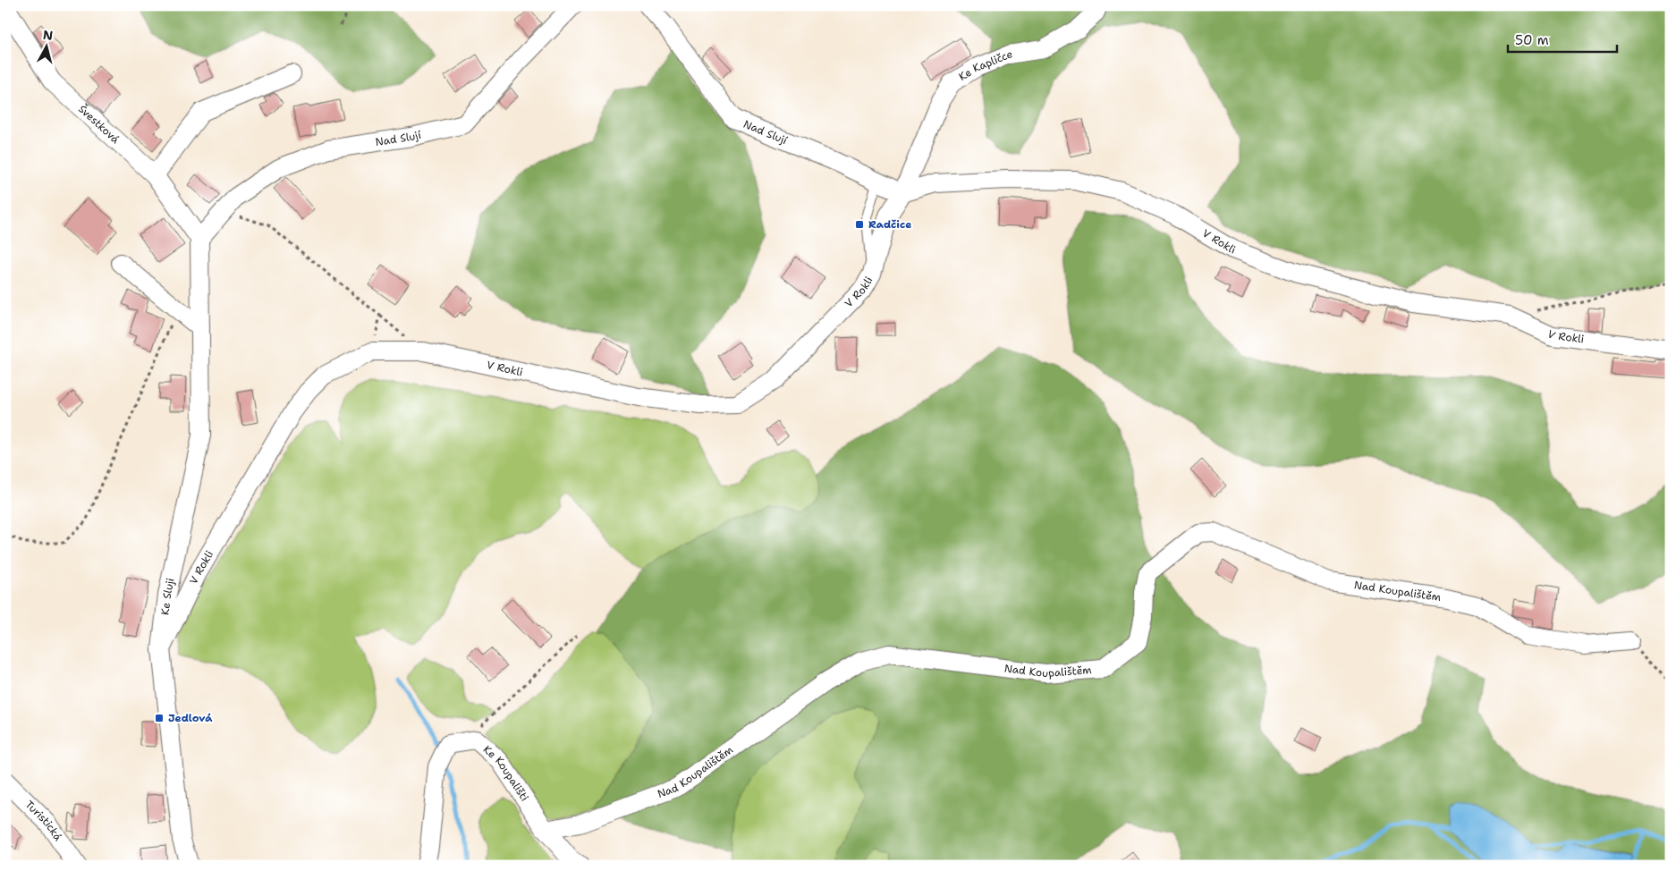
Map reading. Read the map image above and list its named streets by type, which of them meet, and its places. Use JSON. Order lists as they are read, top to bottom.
{
  "streets": {
    "street": [
      "Ke Kapličce",
      "Švestková",
      "Nad Slují",
      "V Rokli",
      "Nad Koupalištěm",
      "Ke Sluji",
      "Ke Koupališti",
      "Turistická"
    ]
  },
  "crossings": [
    ["Ke Kapličce", "Nad Slují"],
    ["Ke Kapličce", "V Rokli"],
    ["Švestková", "Nad Slují"],
    ["Švestková", "Ke Sluji"],
    ["Nad Slují", "V Rokli"],
    ["Nad Slují", "Ke Sluji"],
    ["V Rokli", "Ke Sluji"],
    ["Nad Koupalištěm", "Ke Koupališti"]
  ],
  "places": {
    "transit": ["Radčice", "Jedlová"]
  },
  "scale_bar": "50 m",
  "north": "top"
}
